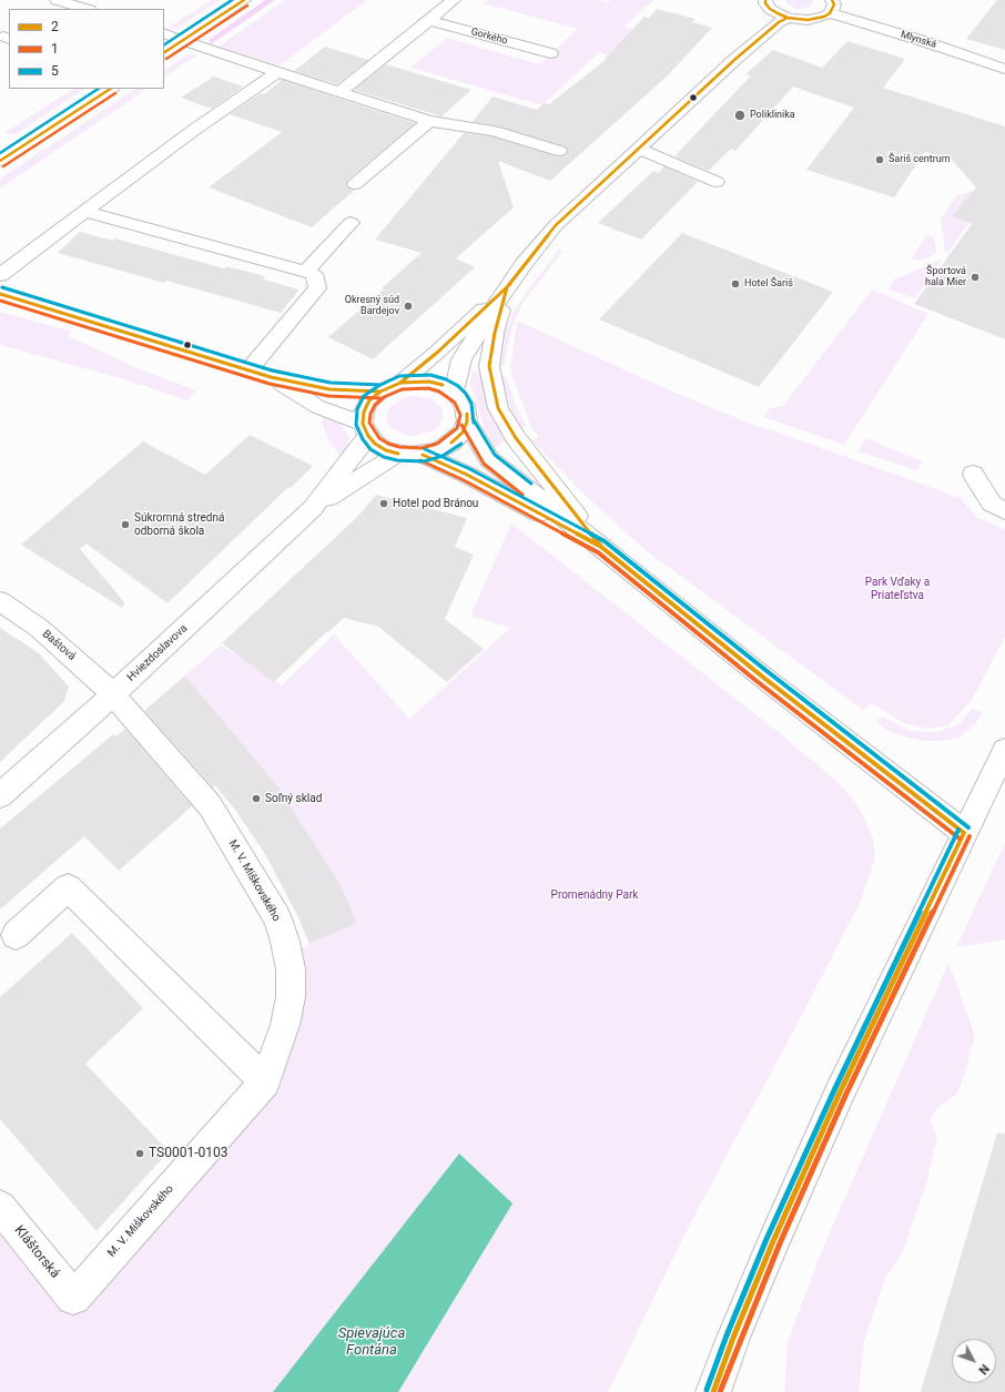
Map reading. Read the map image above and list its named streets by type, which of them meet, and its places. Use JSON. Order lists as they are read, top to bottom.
{
  "streets": {
    "street": [
      "Gorkého",
      "Mlynská",
      "Baštová",
      "Hviezdoslavova",
      "M. V. Miškovského",
      "Kláštorská"
    ]
  },
  "crossings": [
    ["Baštová", "Hviezdoslavova"],
    ["Baštová", "M. V. Miškovského"],
    ["Hviezdoslavova", "M. V. Miškovského"],
    ["M. V. Miškovského", "Kláštorská"]
  ],
  "water": ["Spievajúca Fontána"],
  "parks": ["Park Vďaky a Priateľstva", "Promenádny Park"],
  "places": [
    "Poliklinika",
    "Šariš centrum",
    "Športová hala Mier",
    "Hotel Šariš",
    "Okresný súd Bardejov",
    "Hotel pod Bránou",
    "Súkromná stredná odborná škola",
    "Soľný sklad",
    "TS0001-0103"
  ],
  "lines": ["transit line 2", "transit line 5", "transit line 1"],
  "legend": ["2", "1", "5"],
  "north": "bottom right"
}
